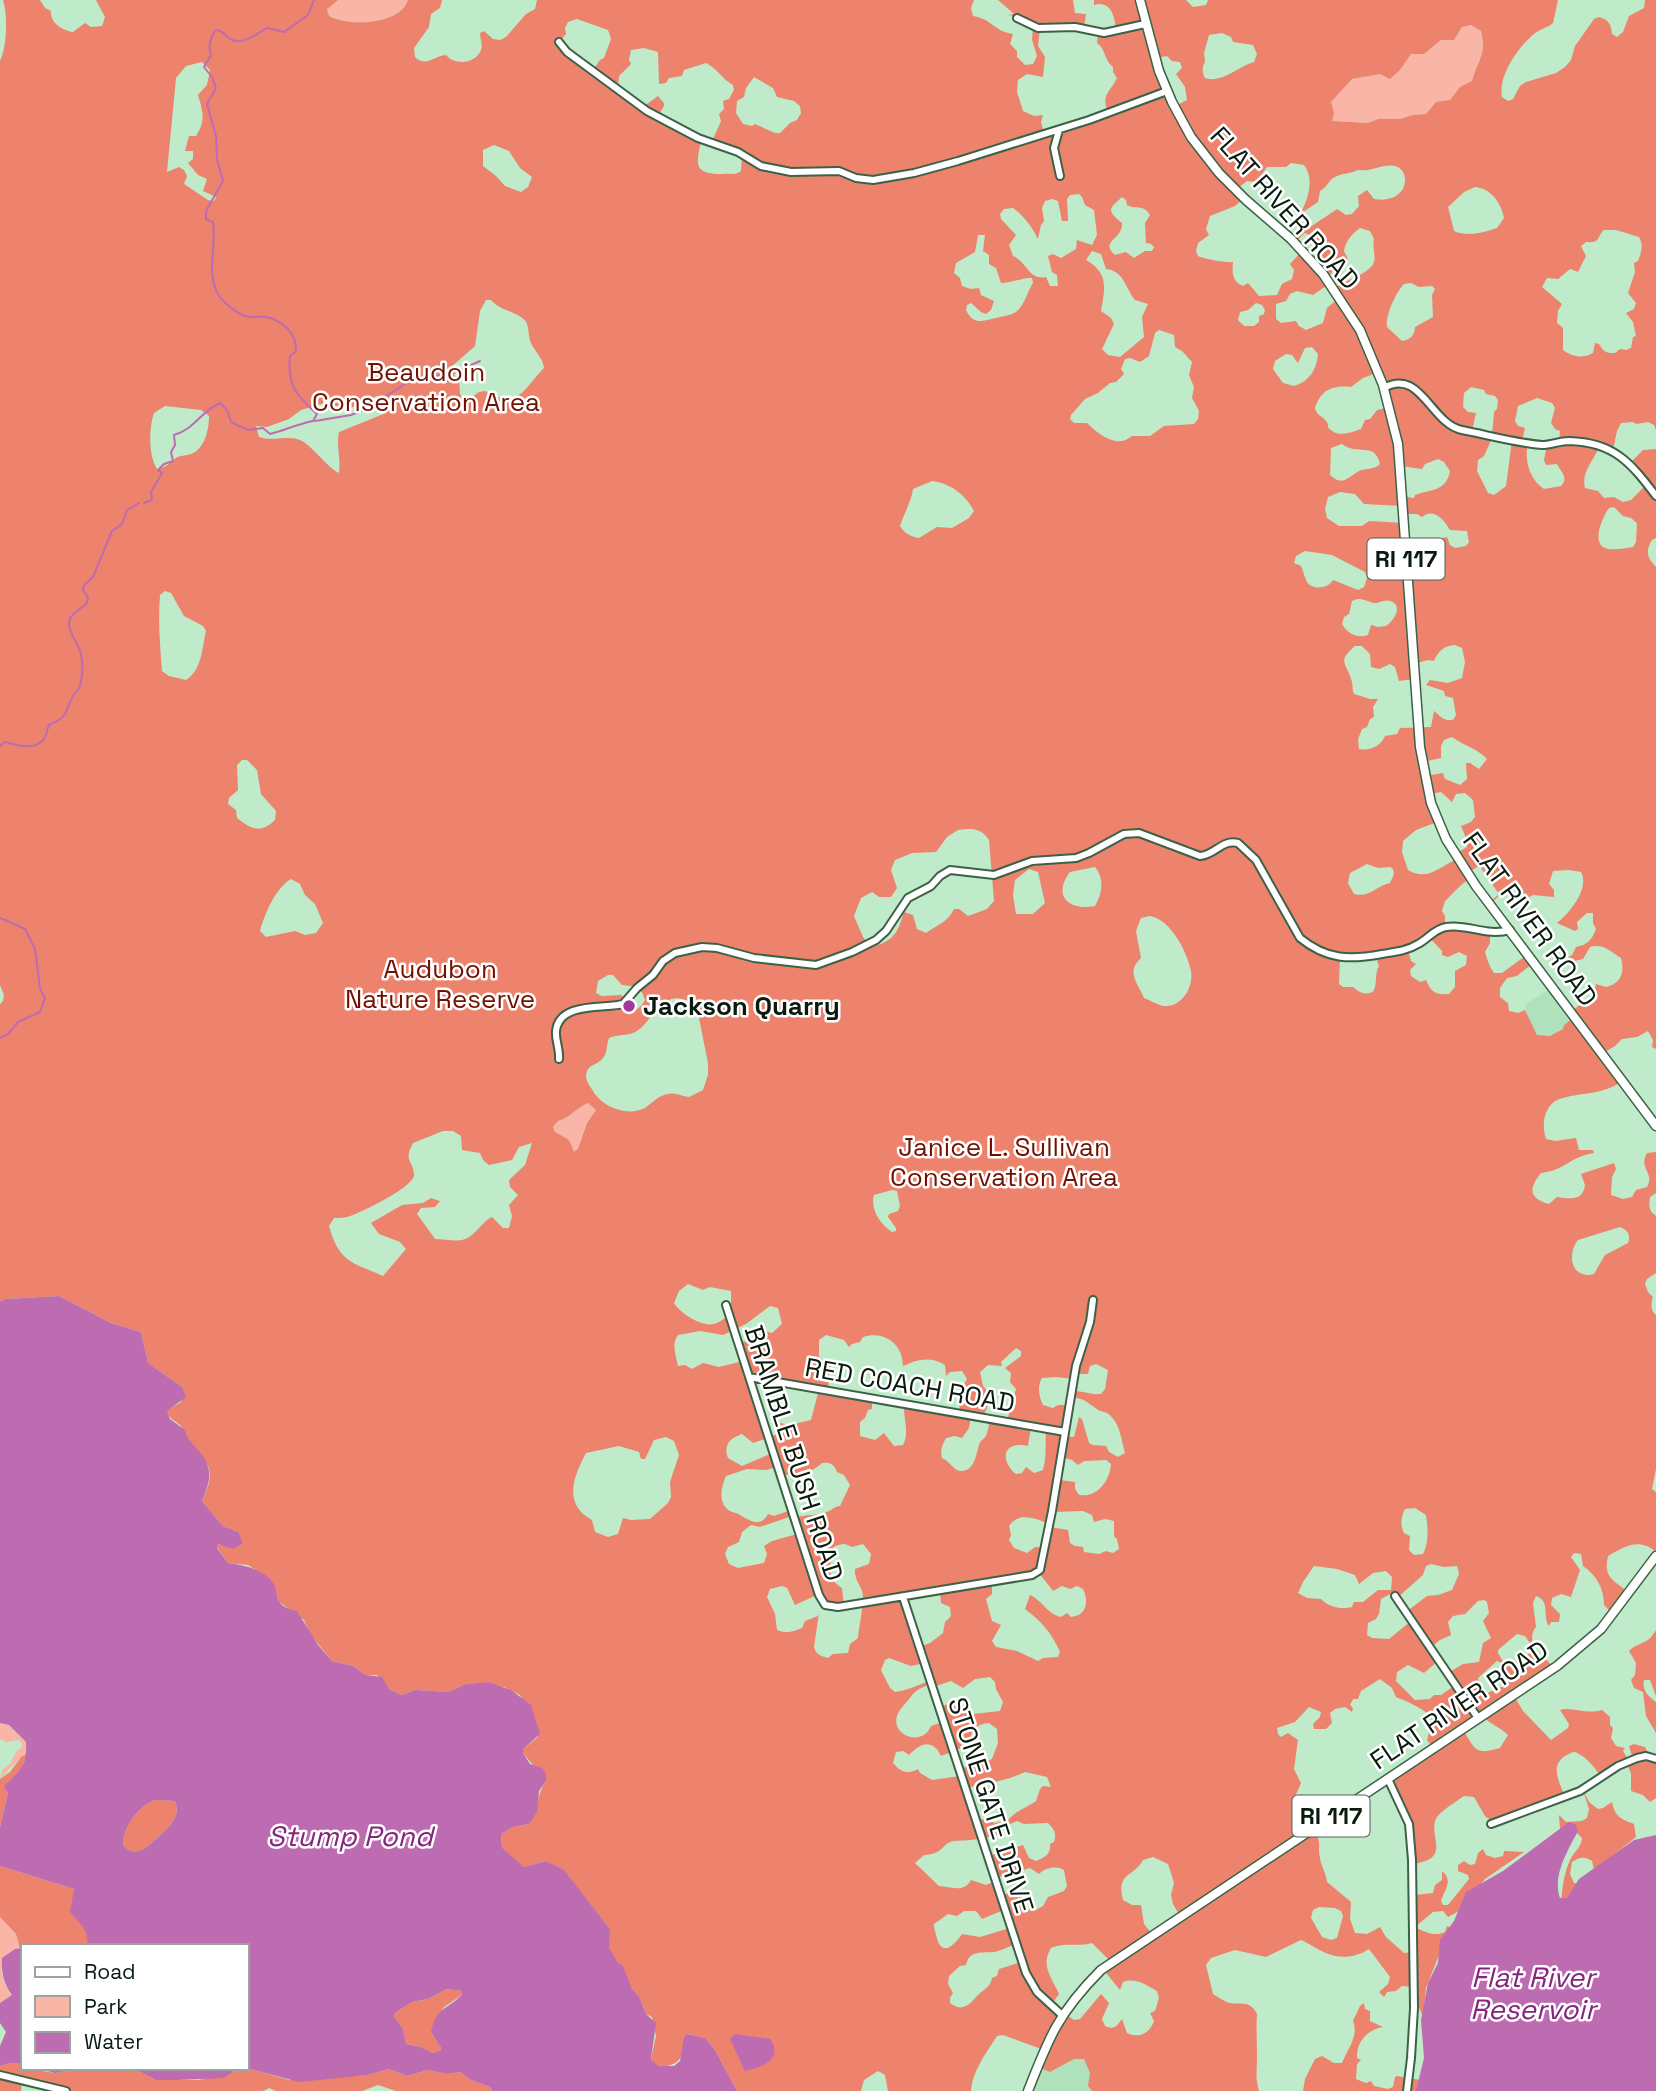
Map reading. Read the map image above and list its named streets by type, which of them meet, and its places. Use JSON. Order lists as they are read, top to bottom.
{
  "streets": {
    "main road": ["FLAT RIVER ROAD", "RI 117"],
    "street": ["RED COACH ROAD", "BRAMBLE BUSH ROAD", "STONE GATE DRIVE"]
  },
  "crossings": [
    ["FLAT RIVER ROAD", "STONE GATE DRIVE"],
    ["RED COACH ROAD", "BRAMBLE BUSH ROAD"],
    ["BRAMBLE BUSH ROAD", "STONE GATE DRIVE"]
  ],
  "water": ["Stump Pond", "Flat River Reservoir"],
  "parks": ["Beaudoin Conservation Area", "Audubon Nature Reserve", "Janice L. Sullivan Conservation Area"],
  "places": ["Jackson Quarry"],
  "legend": ["Road", "Park", "Water"]
}
